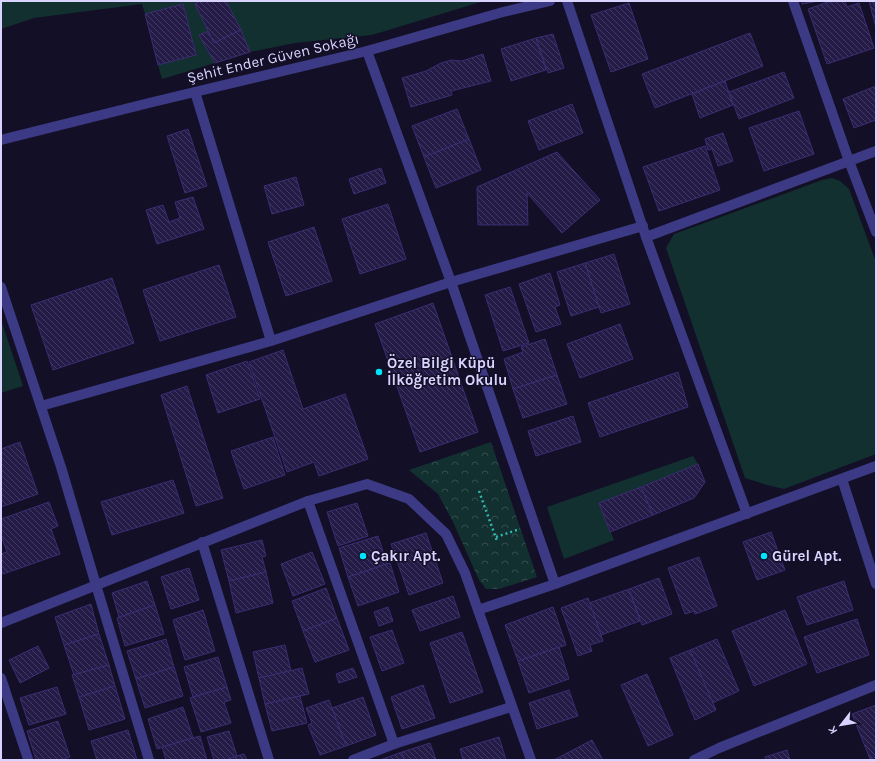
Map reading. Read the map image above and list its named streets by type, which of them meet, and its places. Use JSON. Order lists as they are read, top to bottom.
{
  "streets": {
    "street": ["Şehit Ender Güven Sokağı"]
  },
  "places": ["Özel Bilgi Küpü İlköğretim Okulu", "Çakır Apt.", "Gürel Apt."],
  "north": "bottom left"
}
